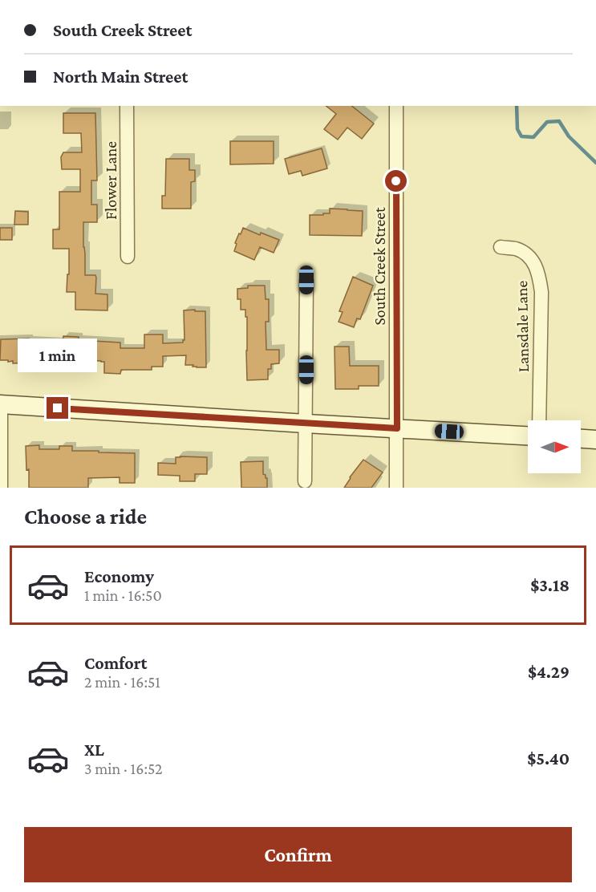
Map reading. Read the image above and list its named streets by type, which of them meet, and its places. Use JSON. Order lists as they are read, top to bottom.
{
  "streets": {
    "street": ["Flower Lane", "South Creek Street", "Lansdale Lane"]
  },
  "north": "right",
  "page": {
    "banner": ["South Creek Street", "North Main Street"],
    "bubble": "1 min",
    "heading": "Choose a ride",
    "list": [
      {
        "name": "Economy",
        "note": "1 min · 16:50",
        "value": "$3.18"
      },
      {
        "name": "Comfort",
        "note": "2 min · 16:51",
        "value": "$4.29"
      },
      {
        "name": "XL",
        "note": "3 min · 16:52",
        "value": "$5.40"
      }
    ],
    "buttons": "Confirm"
  }
}
